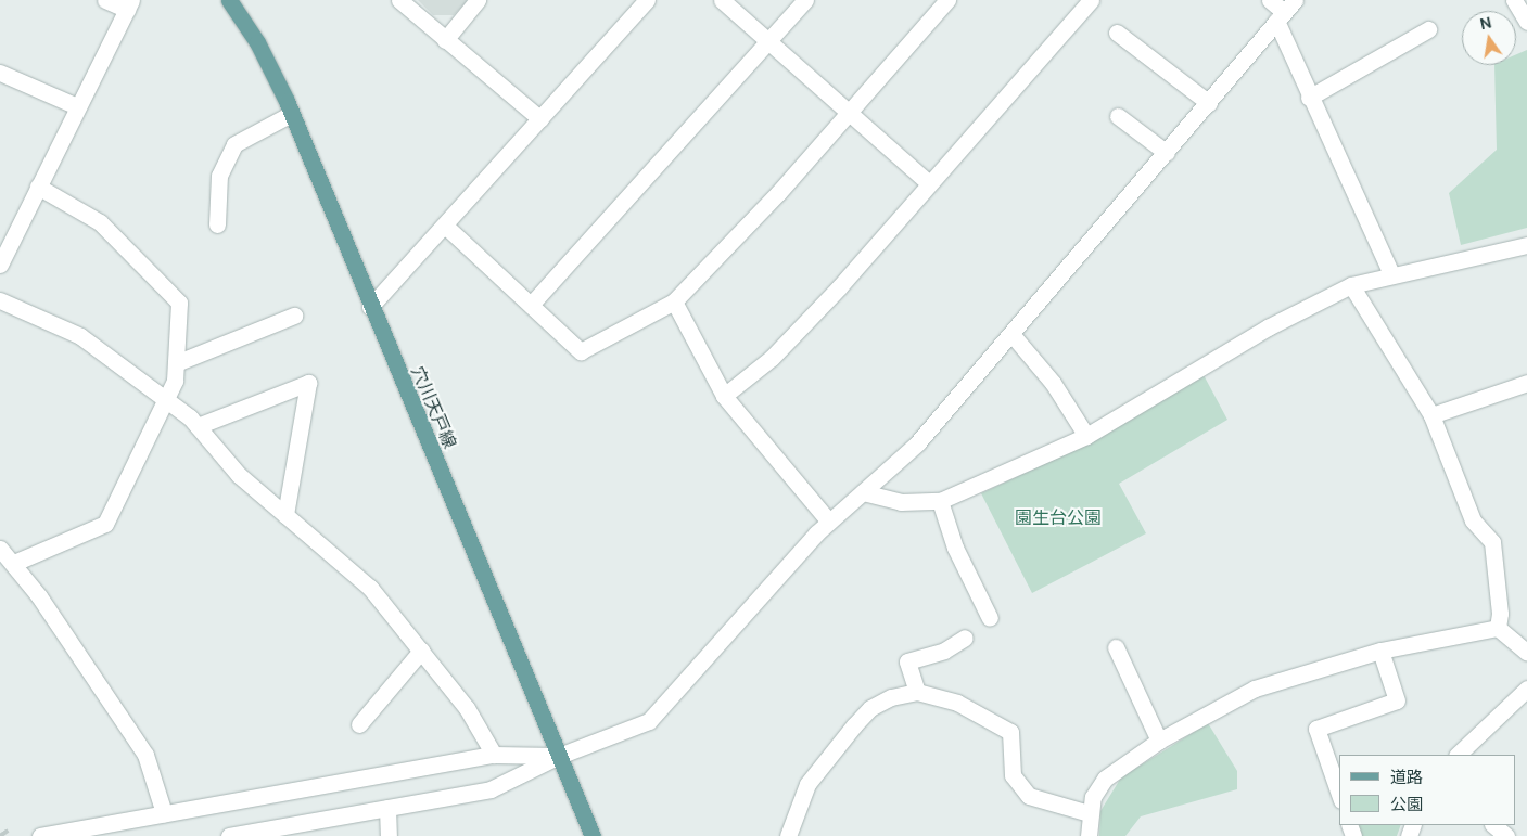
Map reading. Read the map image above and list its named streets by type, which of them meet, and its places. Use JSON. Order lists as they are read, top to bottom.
{
  "streets": {
    "main road": ["穴川天戸線"]
  },
  "parks": ["園生台公園"],
  "legend": ["道路", "公園"],
  "north": "top"
}
